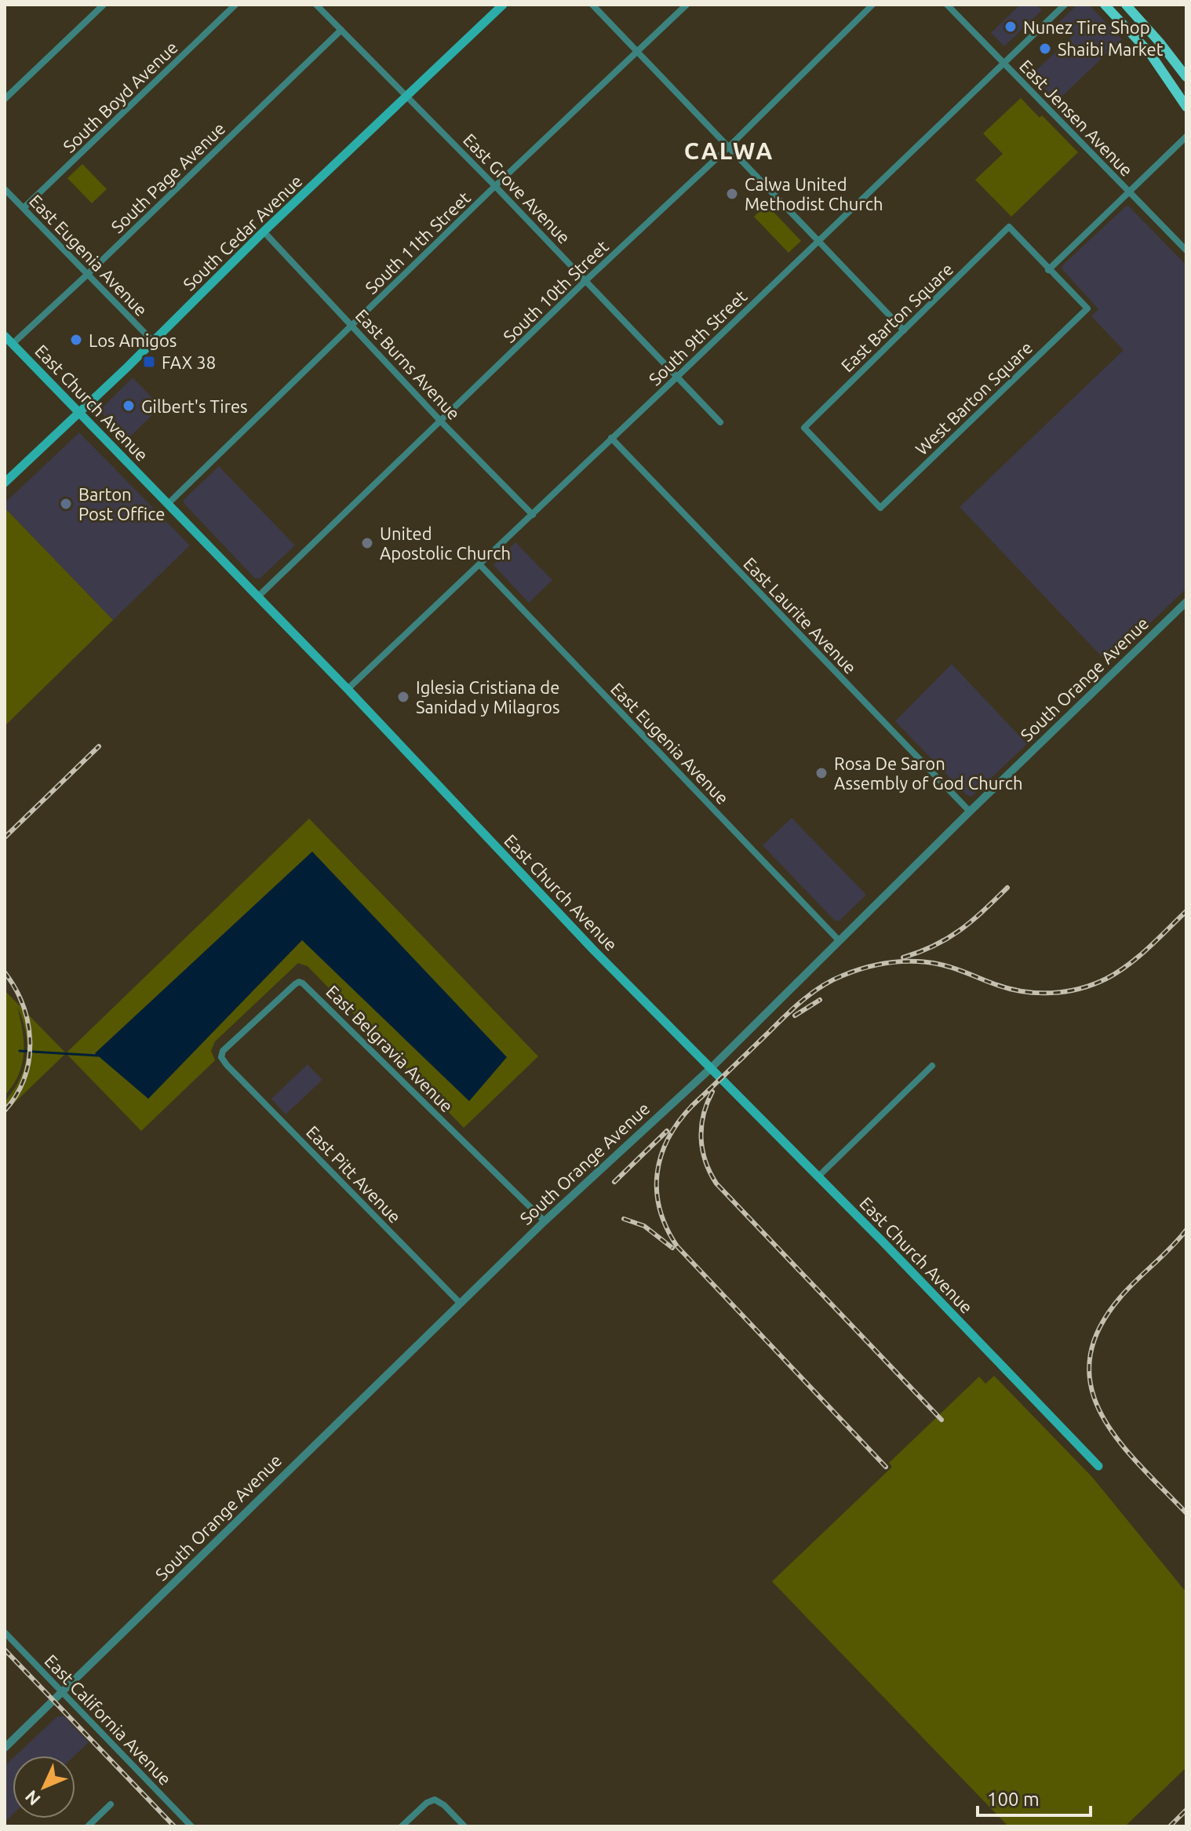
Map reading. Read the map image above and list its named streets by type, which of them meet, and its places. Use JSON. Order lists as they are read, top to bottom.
{
  "streets": {
    "main road": ["South Cedar Avenue", "East Church Avenue"],
    "street": [
      "South Boyd Avenue",
      "East Jensen Avenue",
      "South Page Avenue",
      "East Grove Avenue",
      "South 11th Street",
      "East Eugenia Avenue",
      "South 10th Street",
      "East Barton Square",
      "South 9th Street",
      "East Burns Avenue",
      "West Barton Square",
      "East Laurite Avenue",
      "South Orange Avenue",
      "East Belgravia Avenue",
      "East Pitt Avenue",
      "East California Avenue"
    ]
  },
  "crossings": [
    ["South Boyd Avenue", "East Eugenia Avenue"],
    ["East Jensen Avenue", "South 9th Street"],
    ["South Page Avenue", "East Grove Avenue"],
    ["South Page Avenue", "East Eugenia Avenue"],
    ["South Page Avenue", "East Church Avenue"],
    ["East Grove Avenue", "South Cedar Avenue"],
    ["East Grove Avenue", "South 11th Street"],
    ["East Grove Avenue", "South 10th Street"],
    ["East Grove Avenue", "South 9th Street"],
    ["South Cedar Avenue", "East Eugenia Avenue"],
    ["South Cedar Avenue", "East Burns Avenue"],
    ["South Cedar Avenue", "East Church Avenue"],
    ["South 11th Street", "East Burns Avenue"],
    ["South 11th Street", "East Church Avenue"],
    ["East Eugenia Avenue", "South 9th Street"],
    ["East Eugenia Avenue", "South Orange Avenue"],
    ["South 10th Street", "East Burns Avenue"],
    ["South 10th Street", "East Church Avenue"],
    ["East Barton Square", "West Barton Square"],
    ["South 9th Street", "East Burns Avenue"],
    ["South 9th Street", "East Church Avenue"],
    ["South 9th Street", "East Laurite Avenue"],
    ["East Church Avenue", "South Orange Avenue"],
    ["East Laurite Avenue", "South Orange Avenue"],
    ["South Orange Avenue", "East Belgravia Avenue"],
    ["South Orange Avenue", "East Pitt Avenue"],
    ["South Orange Avenue", "East California Avenue"],
    ["East Belgravia Avenue", "East Pitt Avenue"]
  ],
  "districts": ["CALWA"],
  "places": {
    "other": [
      "Nunez Tire Shop",
      "Shaibi Market",
      "Calwa United Methodist Church",
      "Los Amigos",
      "Gilbert's Tires",
      "Barton Post Office",
      "United Apostolic Church",
      "Iglesia Cristiana de Sanidad y Milagros",
      "Rosa De Saron Assembly of God Church"
    ],
    "transit": ["FAX 38"]
  },
  "scale_bar": "100 m",
  "north": "bottom left"
}
